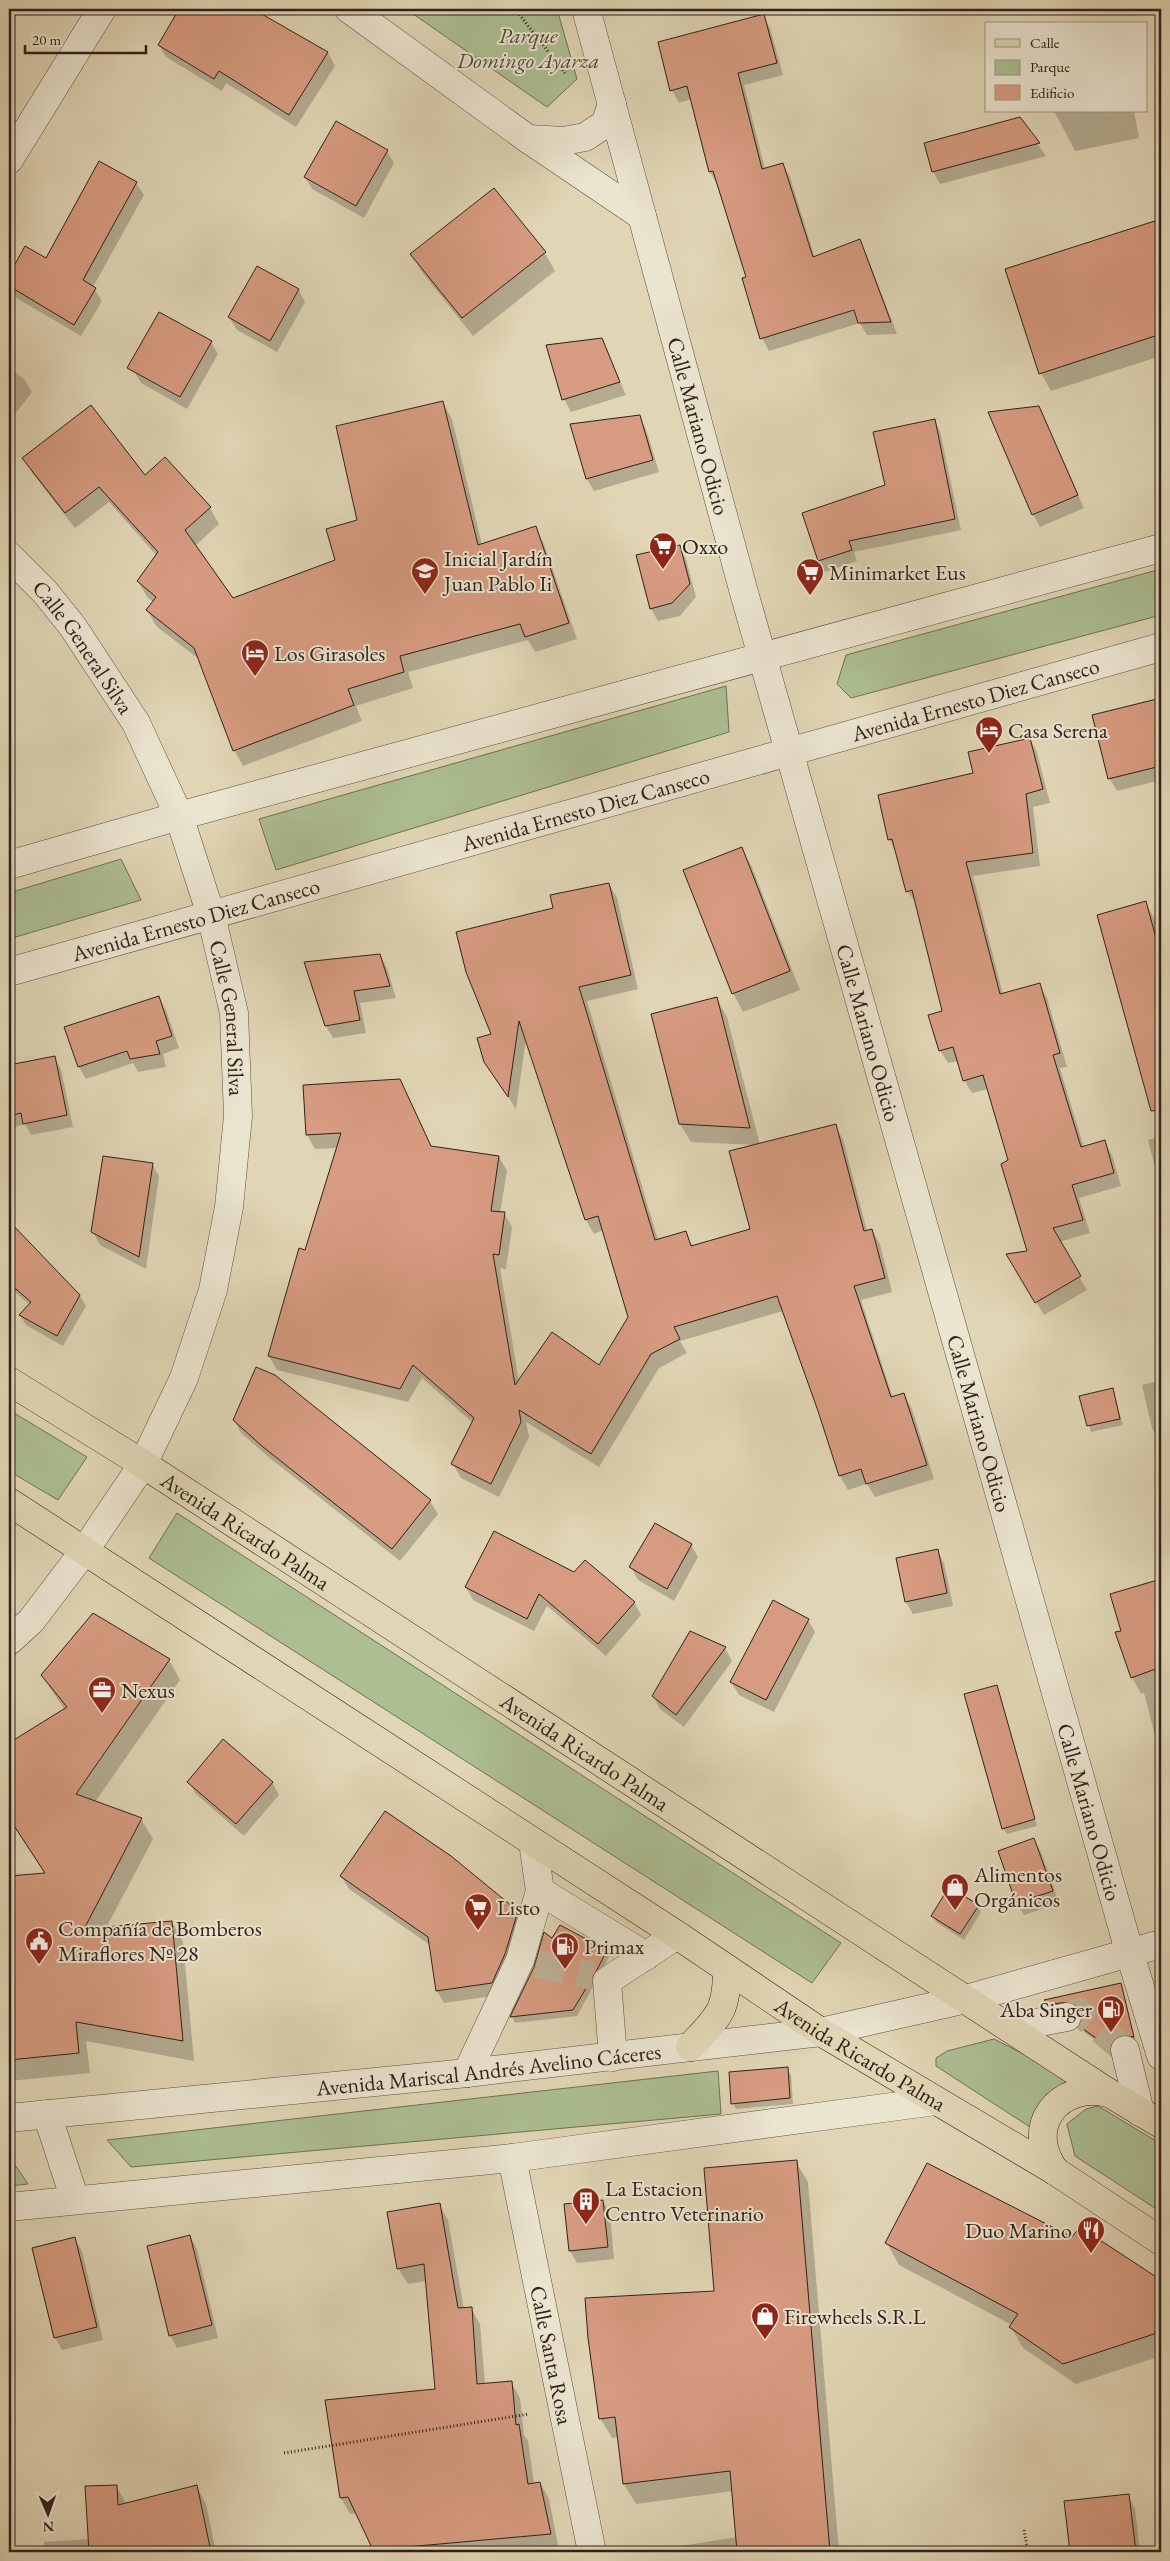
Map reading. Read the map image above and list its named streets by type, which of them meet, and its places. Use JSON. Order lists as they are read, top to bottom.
{
  "streets": {
    "main road": ["Avenida Ricardo Palma"],
    "street": [
      "Calle Mariano Odicio",
      "Calle General Silva",
      "Avenida Ernesto Diez Canseco",
      "Avenida Mariscal Andrés Avelino Cáceres",
      "Calle Santa Rosa"
    ]
  },
  "crossings": [
    ["Calle Mariano Odicio", "Avenida Ernesto Diez Canseco"],
    ["Calle Mariano Odicio", "Avenida Mariscal Andrés Avelino Cáceres"],
    ["Calle General Silva", "Avenida Ernesto Diez Canseco"],
    ["Calle General Silva", "Avenida Ricardo Palma"],
    ["Avenida Ricardo Palma", "Avenida Mariscal Andrés Avelino Cáceres"]
  ],
  "parks": ["Parque Domingo Ayarza"],
  "places": {
    "supermarket": ["Oxxo", "Minimarket Eus", "Listo"],
    "school or university": ["Inicial Jardín Juan Pablo Ii"],
    "hotel": ["Los Girasoles", "Casa Serena"],
    "office": ["Nexus"],
    "shop": ["Alimentos Orgánicos", "Firewheels S.R.L"],
    "public building": ["Compañía de Bomberos Miraflores Nº 28"],
    "fuel station": ["Primax", "Aba Singer"],
    "building": ["La Estacion Centro Veterinario"],
    "restaurant": ["Duo Marino"]
  },
  "legend": ["Calle", "Parque", "Edificio"],
  "scale_bar": "20 m",
  "north": "bottom"
}
